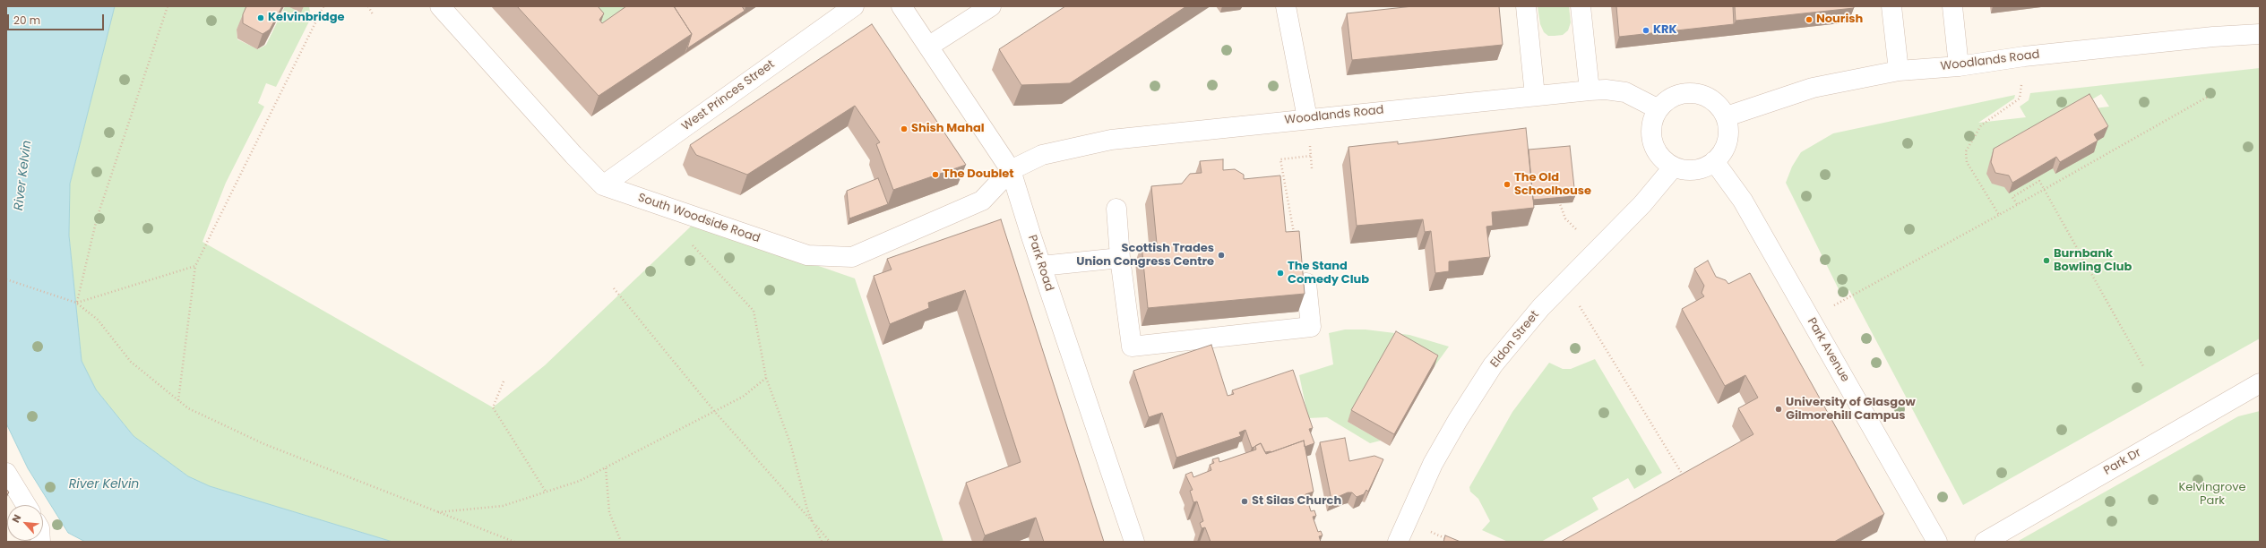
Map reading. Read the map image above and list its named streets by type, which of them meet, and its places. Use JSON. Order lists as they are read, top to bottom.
{
  "streets": {
    "street": [
      "Woodlands Road",
      "West Princes Street",
      "South Woodside Road",
      "Park Road",
      "Eldon Street",
      "Park Avenue",
      "Park Dr"
    ]
  },
  "crossings": [
    ["Woodlands Road", "South Woodside Road"],
    ["Woodlands Road", "Park Road"],
    ["Woodlands Road", "Eldon Street"],
    ["Woodlands Road", "Park Avenue"],
    ["West Princes Street", "South Woodside Road"],
    ["South Woodside Road", "Park Road"],
    ["Eldon Street", "Park Avenue"]
  ],
  "water": ["River Kelvin"],
  "parks": ["Kelvingrove Park"],
  "places": [
    "Kelvinbridge",
    "Nourish",
    "KRK",
    "Shish Mahal",
    "The Doublet",
    "The Old Schoolhouse",
    "Scottish Trades Union Congress Centre",
    "Burnbank Bowling Club",
    "The Stand Comedy Club",
    "University of Glasgow Gilmorehill Campus",
    "St Silas Church"
  ],
  "scale_bar": "20 m",
  "north": "top left"
}
